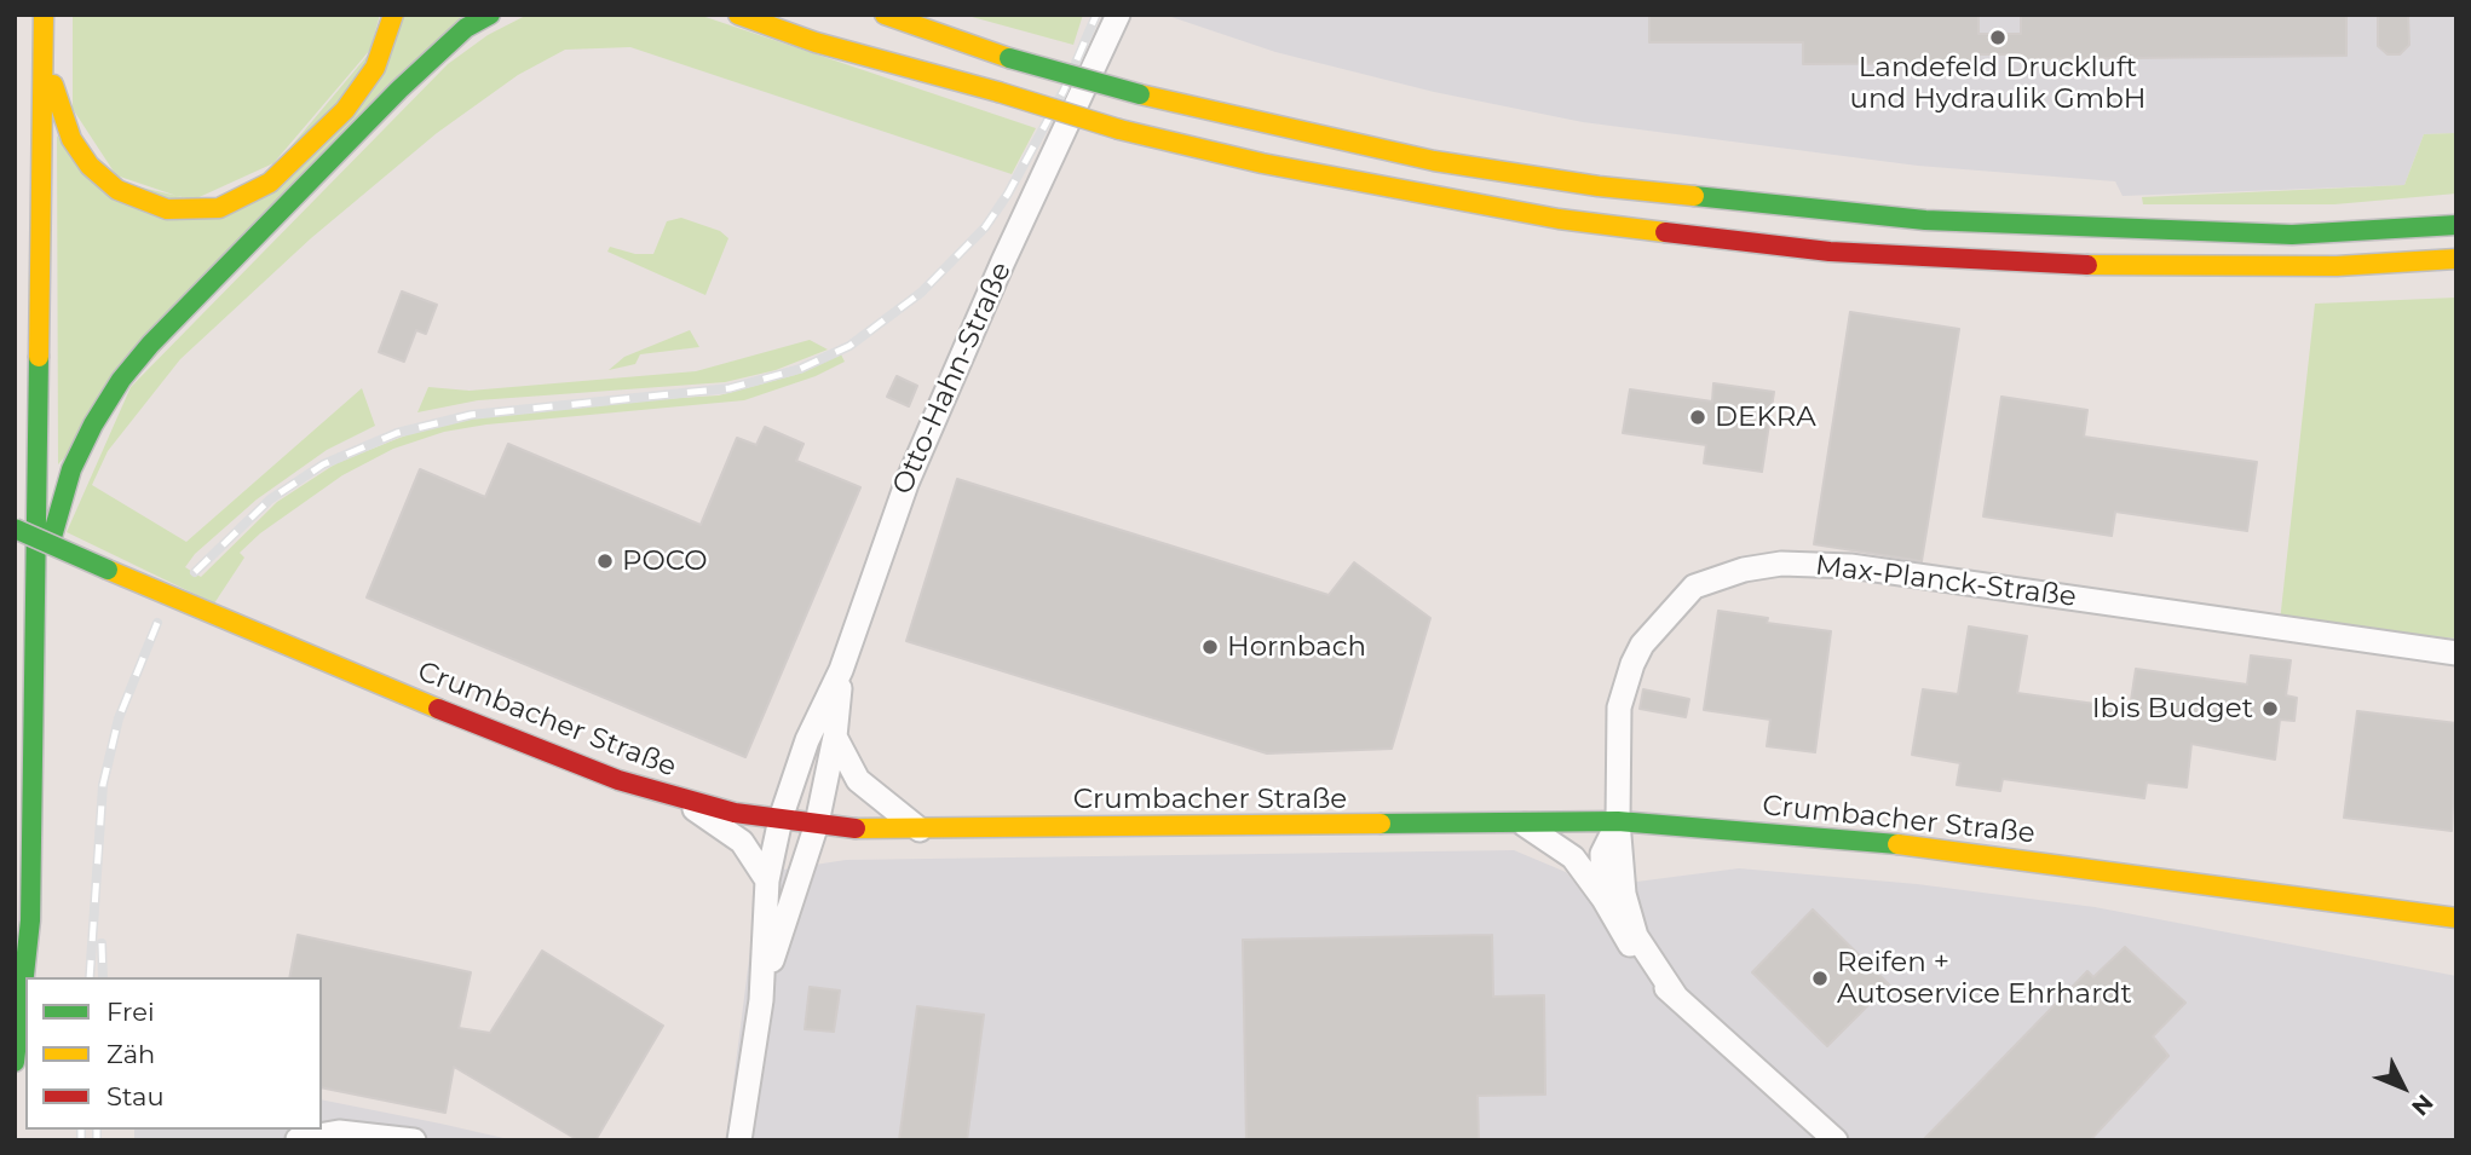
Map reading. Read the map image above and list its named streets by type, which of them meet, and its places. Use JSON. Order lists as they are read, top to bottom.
{
  "streets": {
    "main road": ["Crumbacher Straße"],
    "street": ["Otto-Hahn-Straße", "Max-Planck-Straße"]
  },
  "crossings": [
    ["Otto-Hahn-Straße", "Crumbacher Straße"],
    ["Max-Planck-Straße", "Crumbacher Straße"]
  ],
  "places": [
    "Landefeld Druckluft und Hydraulik GmbH",
    "DEKRA",
    "POCO",
    "Hornbach",
    "Ibis Budget",
    "Reifen + Autoservice Ehrhardt"
  ],
  "legend": ["Frei", "Zäh", "Stau"],
  "north": "bottom right"
}
